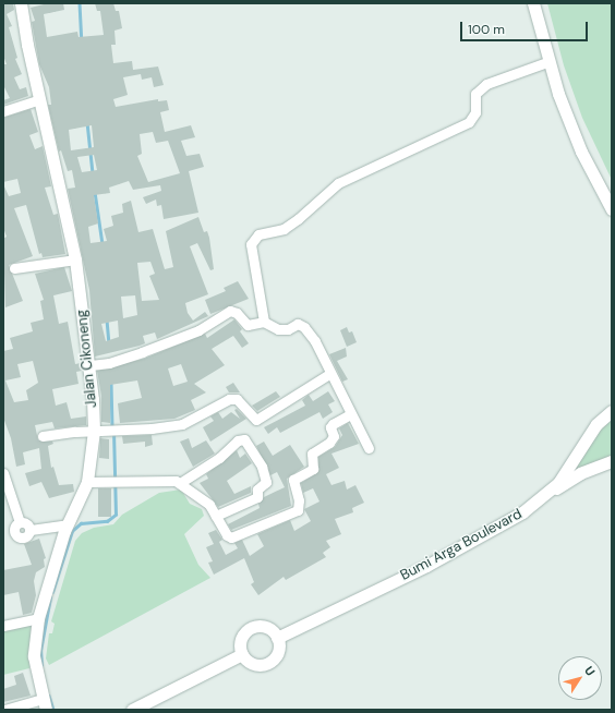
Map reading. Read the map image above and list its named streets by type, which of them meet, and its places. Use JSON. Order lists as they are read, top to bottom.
{
  "streets": {
    "street": ["Jalan Cikoneng", "Bumi Arga Boulevard"]
  },
  "scale_bar": "100 m",
  "north": "top right"
}
